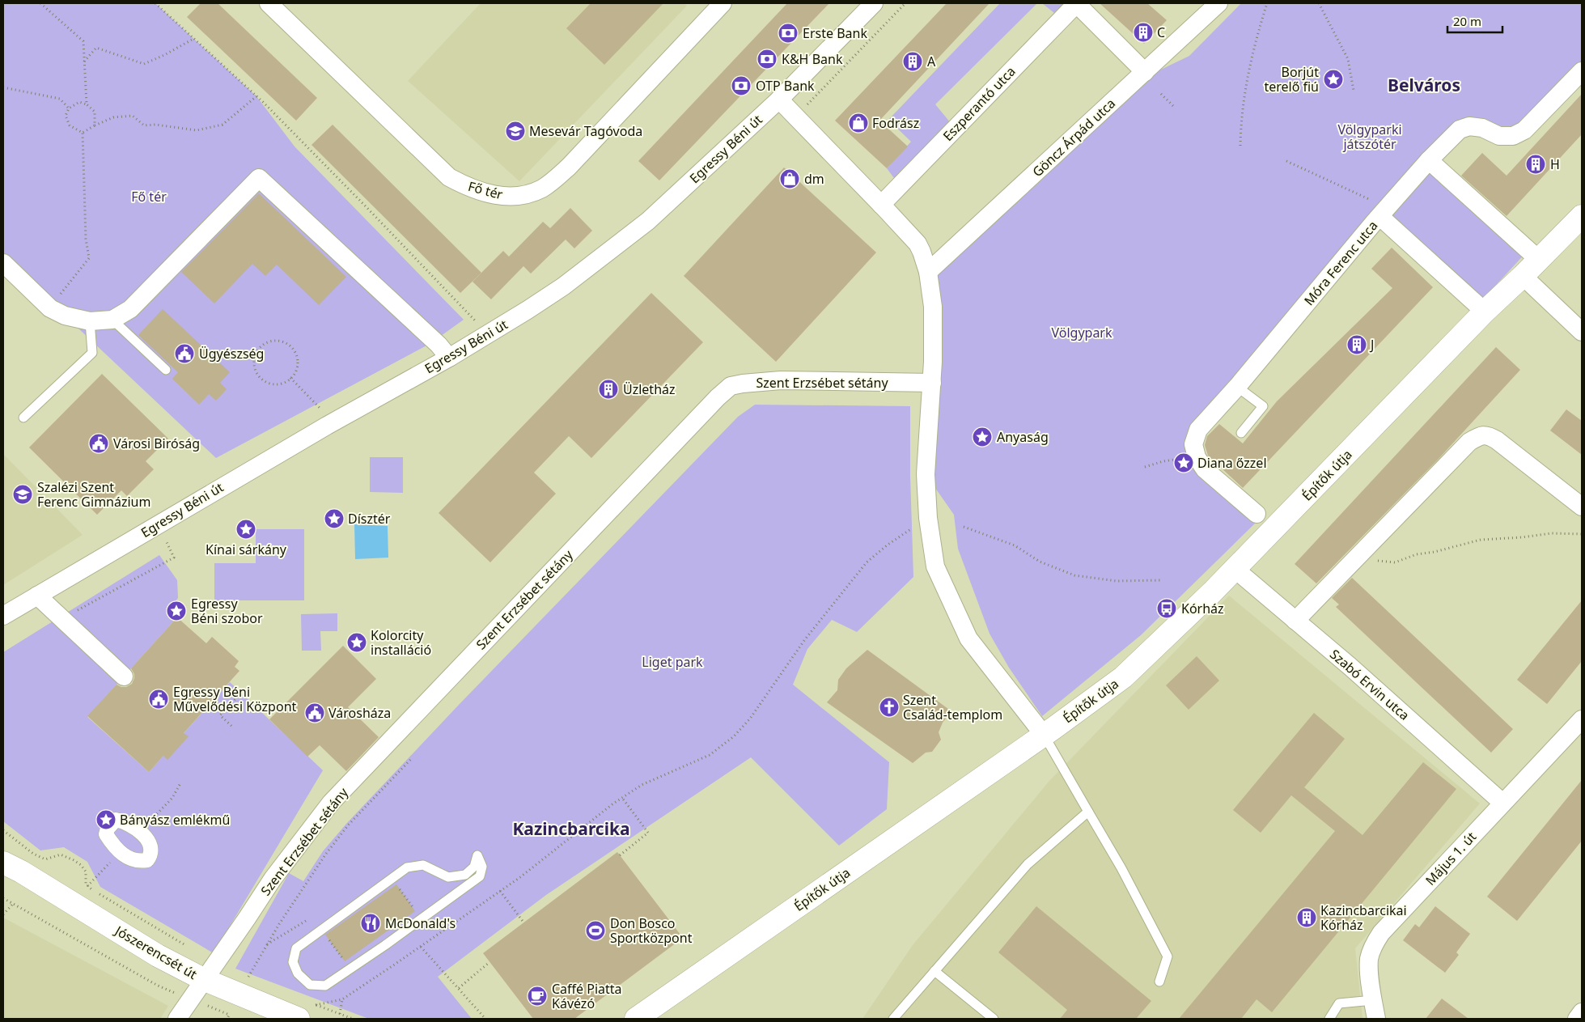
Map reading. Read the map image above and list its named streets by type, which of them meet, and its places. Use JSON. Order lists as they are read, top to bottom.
{
  "streets": {
    "street": [
      "Eszperantó utca",
      "Göncz Árpád utca",
      "Egressy Béni út",
      "Fő tér",
      "Móra Ferenc utca",
      "Szent Erzsébet sétány",
      "Építők útja",
      "Szabó Ervin utca",
      "Május 1. út",
      "Jószerencsét út"
    ]
  },
  "crossings": [
    ["Szent Erzsébet sétány", "Jószerencsét út"],
    ["Építők útja", "Szabó Ervin utca"],
    ["Szabó Ervin utca", "Május 1. út"]
  ],
  "districts": ["Belváros", "Kazincbarcika"],
  "parks": [
    "Völgyparki játszótér",
    "Fő tér",
    "Völgypark",
    "Liget park"
  ],
  "places": {
    "building": [
      "C",
      "A",
      "H",
      "J",
      "Üzletház",
      "Kazincbarcikai Kórház"
    ],
    "bank": ["Erste Bank", "K&H Bank", "OTP Bank"],
    "place": [
      "Borjút terelő fiú",
      "Anyaság",
      "Diana őzzel",
      "Dísztér",
      "Kínai sárkány",
      "Egressy Béni szobor",
      "Kolorcity installáció",
      "Bányász emlékmű"
    ],
    "shop": ["Fodrász", "dm"],
    "school or university": ["Mesevár Tagóvoda", "Szalézi Szent Ferenc Gimnázium"],
    "public building": [
      "Ügyészség",
      "Városi Biróság",
      "Egressy Béni Művelődési Központ",
      "Városháza"
    ],
    "bus stop": ["Kórház"],
    "church": ["Szent Család-templom"],
    "restaurant": ["McDonald's"],
    "sports": ["Don Bosco Sportközpont"],
    "cafe": ["Caffé Piatta Kávézó"]
  },
  "scale_bar": "20 m"
}
